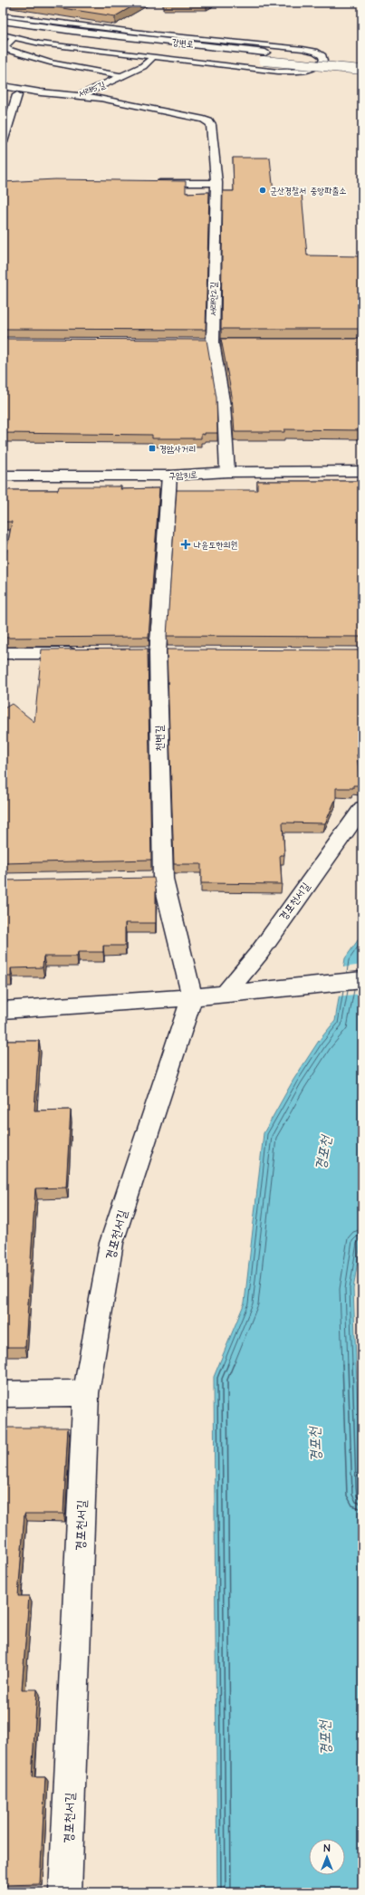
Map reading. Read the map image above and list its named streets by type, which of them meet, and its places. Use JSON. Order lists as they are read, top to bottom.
{
  "streets": {
    "street": [
      "강변로",
      "서래5길",
      "서래안2길",
      "구암3.1로",
      "천변길",
      "경포천서길"
    ]
  },
  "crossings": [
    ["서래5길", "서래안2길"],
    ["서래안2길", "구암3.1로"],
    ["구암3.1로", "천변길"],
    ["천변길", "경포천서길"]
  ],
  "water": ["경포천"],
  "places": {
    "other": ["군산경찰서 중앙파출소"],
    "transit": ["경암사거리"],
    "health": ["나윤도한의원"]
  },
  "north": "top"
}
